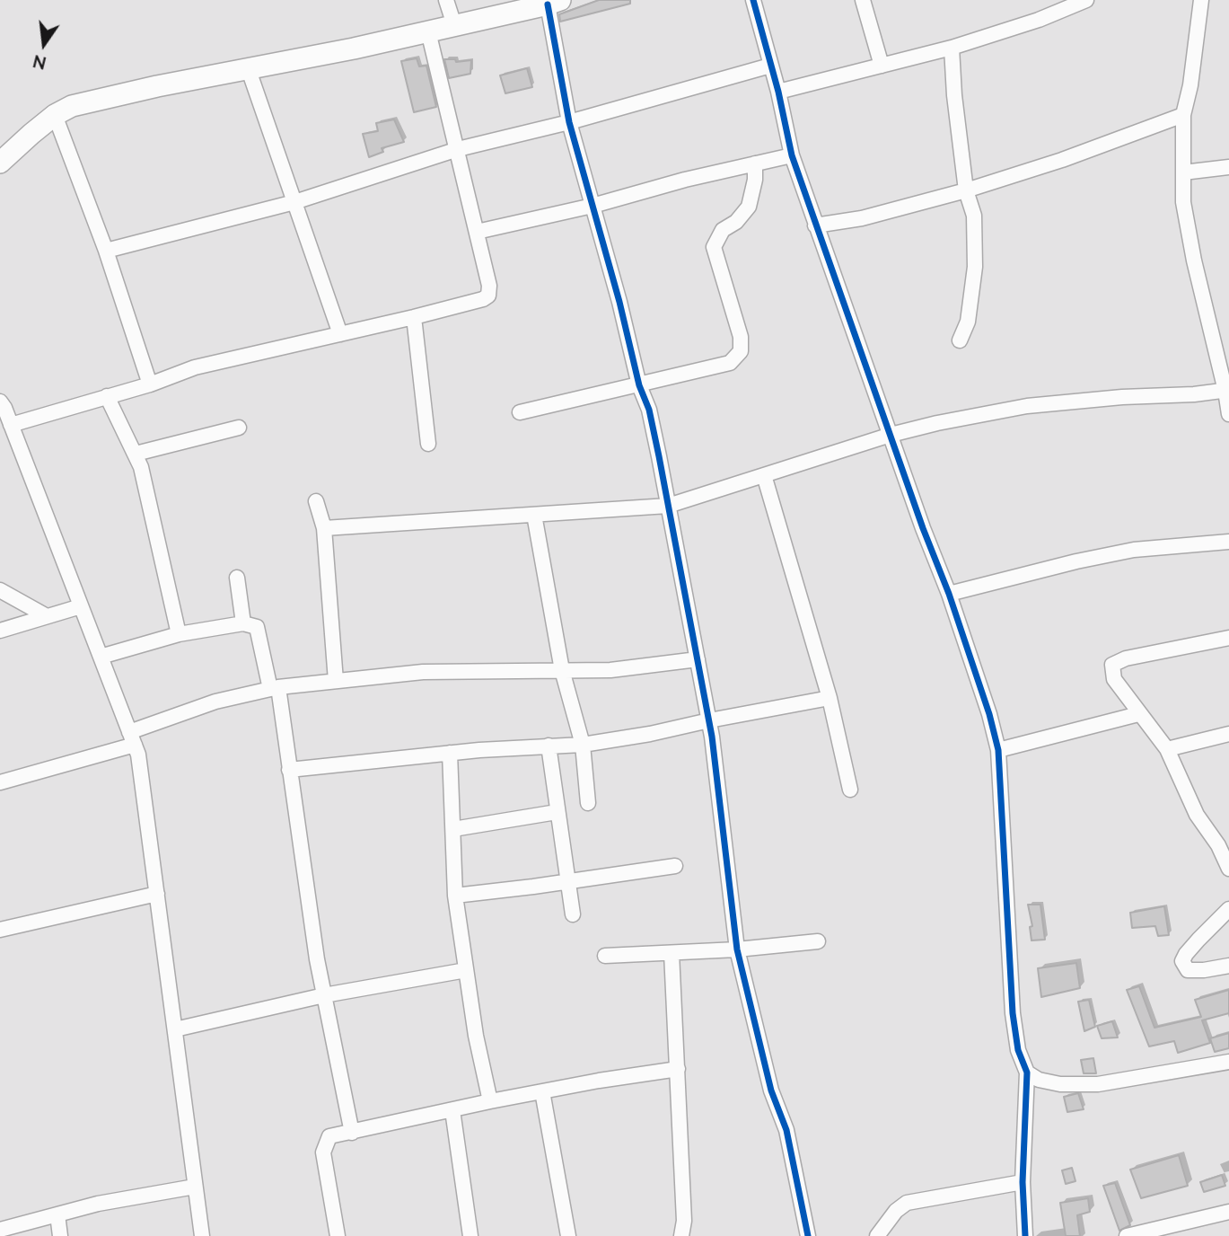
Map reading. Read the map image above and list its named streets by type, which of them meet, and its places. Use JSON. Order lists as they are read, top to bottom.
{
  "north": "bottom"
}
